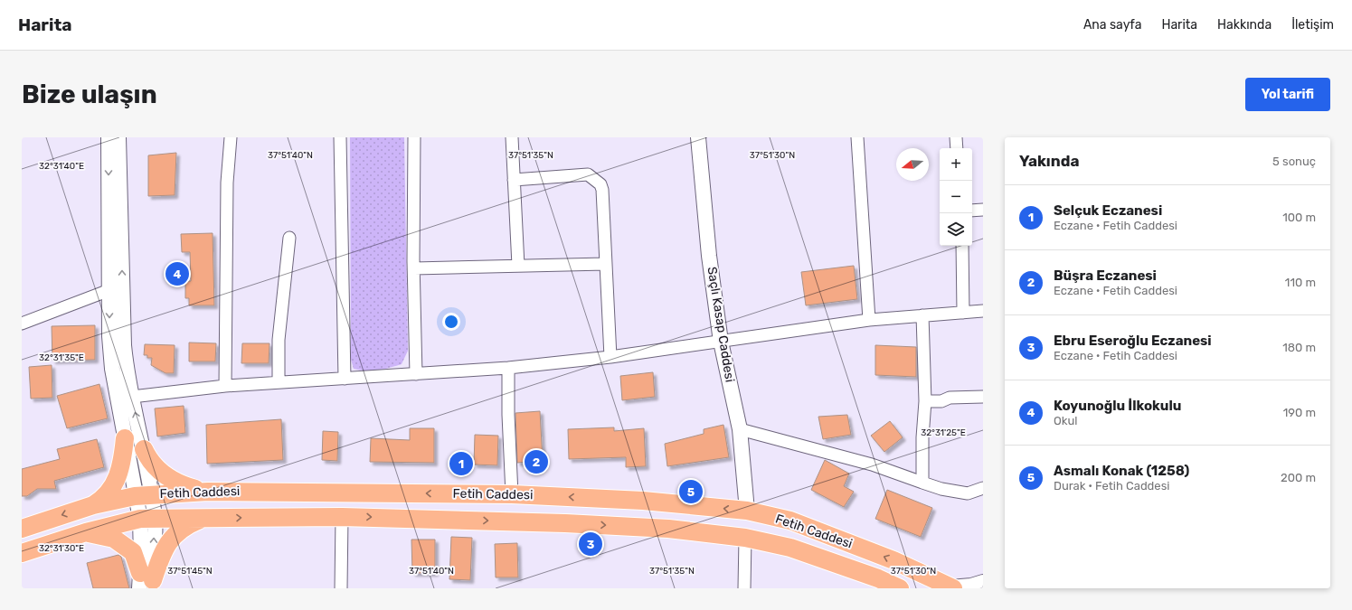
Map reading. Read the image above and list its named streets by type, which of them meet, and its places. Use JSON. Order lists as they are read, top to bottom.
{
  "streets": {
    "main road": ["Fetih Caddesi"],
    "street": ["Saçlı Kasap Caddesi"]
  },
  "crossings": [
    ["Saçlı Kasap Caddesi", "Fetih Caddesi"]
  ],
  "north": "left",
  "page": {
    "header": "Harita",
    "nav": [
      "Ana sayfa",
      "Harita",
      "Hakkında",
      "İletişim"
    ],
    "buttons": "Yol tarifi",
    "title": "Bize ulaşın",
    "heading": ["Yakında", "5 sonuç"],
    "map_buttons": ["+", "−"],
    "list": [
      {
        "mark": "1",
        "name": "Selçuk Eczanesi",
        "note": "Eczane · Fetih Caddesi",
        "value": "100 m"
      },
      {
        "mark": "2",
        "name": "Büşra Eczanesi",
        "note": "Eczane · Fetih Caddesi",
        "value": "110 m"
      },
      {
        "mark": "3",
        "name": "Ebru Eseroğlu Eczanesi",
        "note": "Eczane · Fetih Caddesi",
        "value": "180 m"
      },
      {
        "mark": "4",
        "name": "Koyunoğlu İlkokulu",
        "note": "Okul",
        "value": "190 m"
      },
      {
        "mark": "5",
        "name": "Asmalı Konak (1258)",
        "note": "Durak · Fetih Caddesi",
        "value": "200 m"
      }
    ],
    "pins": [
      "4",
      "2",
      "1",
      "5",
      "3"
    ]
  },
  "coordinates": [
    "37°51'40\"N",
    "37°51'35\"N",
    "37°51'30\"N",
    "32°31'40\"E",
    "32°31'35\"E",
    "32°31'25\"E",
    "32°31'30\"E",
    "37°51'45\"N"
  ]
}
